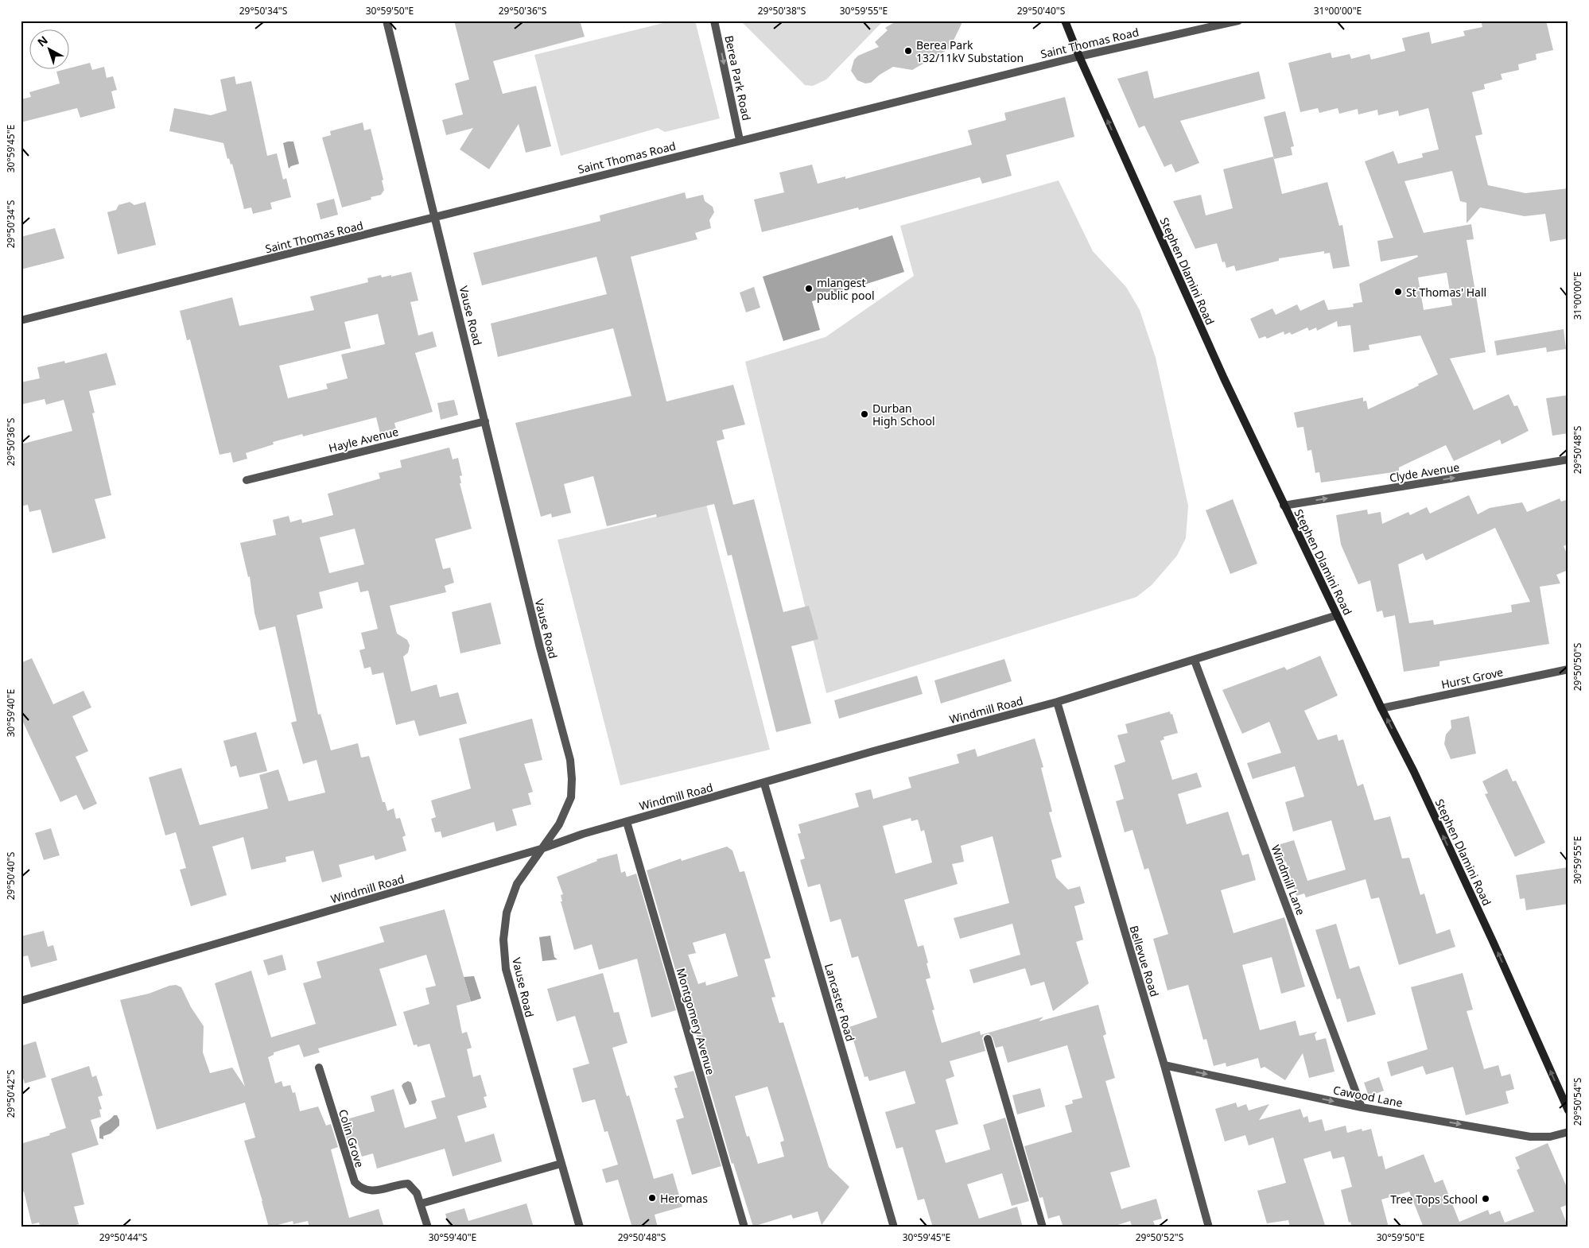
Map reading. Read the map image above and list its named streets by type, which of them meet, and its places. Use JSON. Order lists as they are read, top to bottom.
{
  "streets": {
    "main road": ["Stephen Dlamini Road"],
    "street": [
      "Saint Thomas Road",
      "Berea Park Road",
      "Vause Road",
      "Hayle Avenue",
      "Clyde Avenue",
      "Hurst Grove",
      "Windmill Road",
      "Windmill Lane",
      "Bellevue Road",
      "Lancaster Road",
      "Montgomery Avenue",
      "Cawood Lane",
      "Colin Grove"
    ]
  },
  "crossings": [
    ["Saint Thomas Road", "Berea Park Road"],
    ["Saint Thomas Road", "Stephen Dlamini Road"],
    ["Saint Thomas Road", "Vause Road"],
    ["Stephen Dlamini Road", "Clyde Avenue"],
    ["Stephen Dlamini Road", "Hurst Grove"],
    ["Stephen Dlamini Road", "Windmill Road"],
    ["Vause Road", "Hayle Avenue"],
    ["Vause Road", "Windmill Road"],
    ["Windmill Road", "Windmill Lane"],
    ["Windmill Road", "Bellevue Road"],
    ["Windmill Road", "Lancaster Road"],
    ["Windmill Road", "Montgomery Avenue"],
    ["Windmill Lane", "Cawood Lane"],
    ["Bellevue Road", "Cawood Lane"]
  ],
  "one_way": [
    "Berea Park Road",
    "Stephen Dlamini Road",
    "Clyde Avenue",
    "Cawood Lane"
  ],
  "places": [
    "Berea Park 132/11kV Substation",
    "mlangest public pool",
    "St Thomas' Hall",
    "Durban High School",
    "Heromas",
    "Tree Tops School"
  ],
  "north": "top left",
  "coordinates": [
    "29°50'34\"S",
    "30°59'50\"E",
    "29°50'36\"S",
    "29°50'38\"S",
    "30°59'55\"E",
    "29°50'40\"S",
    "31°00'00\"E",
    "30°59'45\"E",
    "29°50'48\"S",
    "29°50'50\"S",
    "30°59'40\"E",
    "29°50'42\"S",
    "29°50'54\"S",
    "29°50'44\"S",
    "29°50'52\"S"
  ]
}
